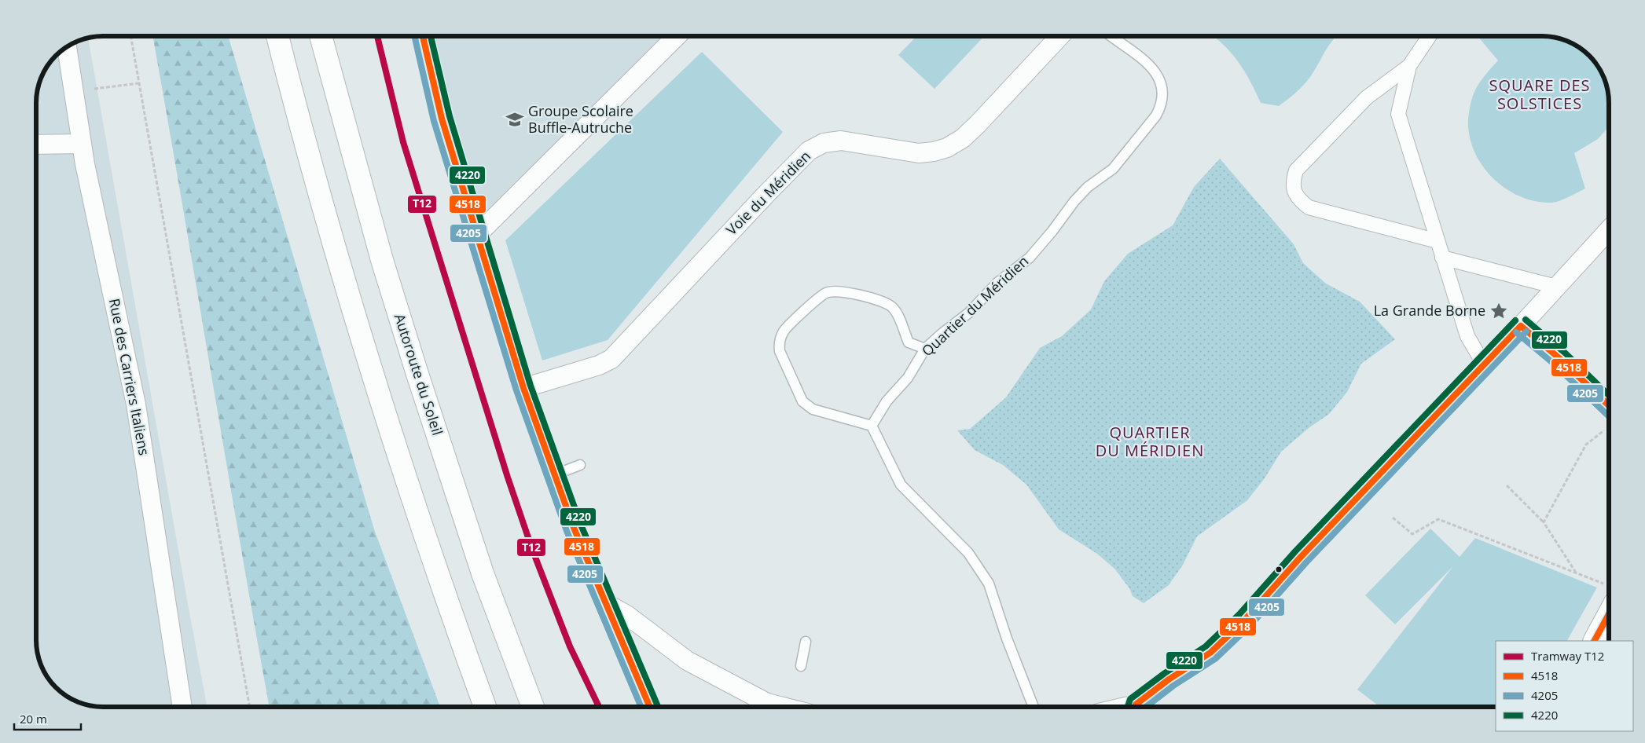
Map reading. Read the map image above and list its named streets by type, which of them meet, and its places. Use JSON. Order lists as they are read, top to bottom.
{
  "streets": {
    "main road": ["Autoroute du Soleil"],
    "street": ["Voie du Méridien", "Rue des Carriers Italiens"],
    "lane": ["Quartier du Méridien"]
  },
  "districts": ["SQUARE DES SOLSTICES", "QUARTIER DU MÉRIDIEN"],
  "places": {
    "school or university": ["Groupe Scolaire Buffle-Autruche"],
    "place": ["La Grande Borne"]
  },
  "lines": [
    "tram line T12",
    "transit line 4518",
    "transit line 4205",
    "transit line 4220"
  ],
  "legend": [
    "Tramway T12",
    "4518",
    "4205",
    "4220"
  ],
  "scale_bar": "20 m"
}
